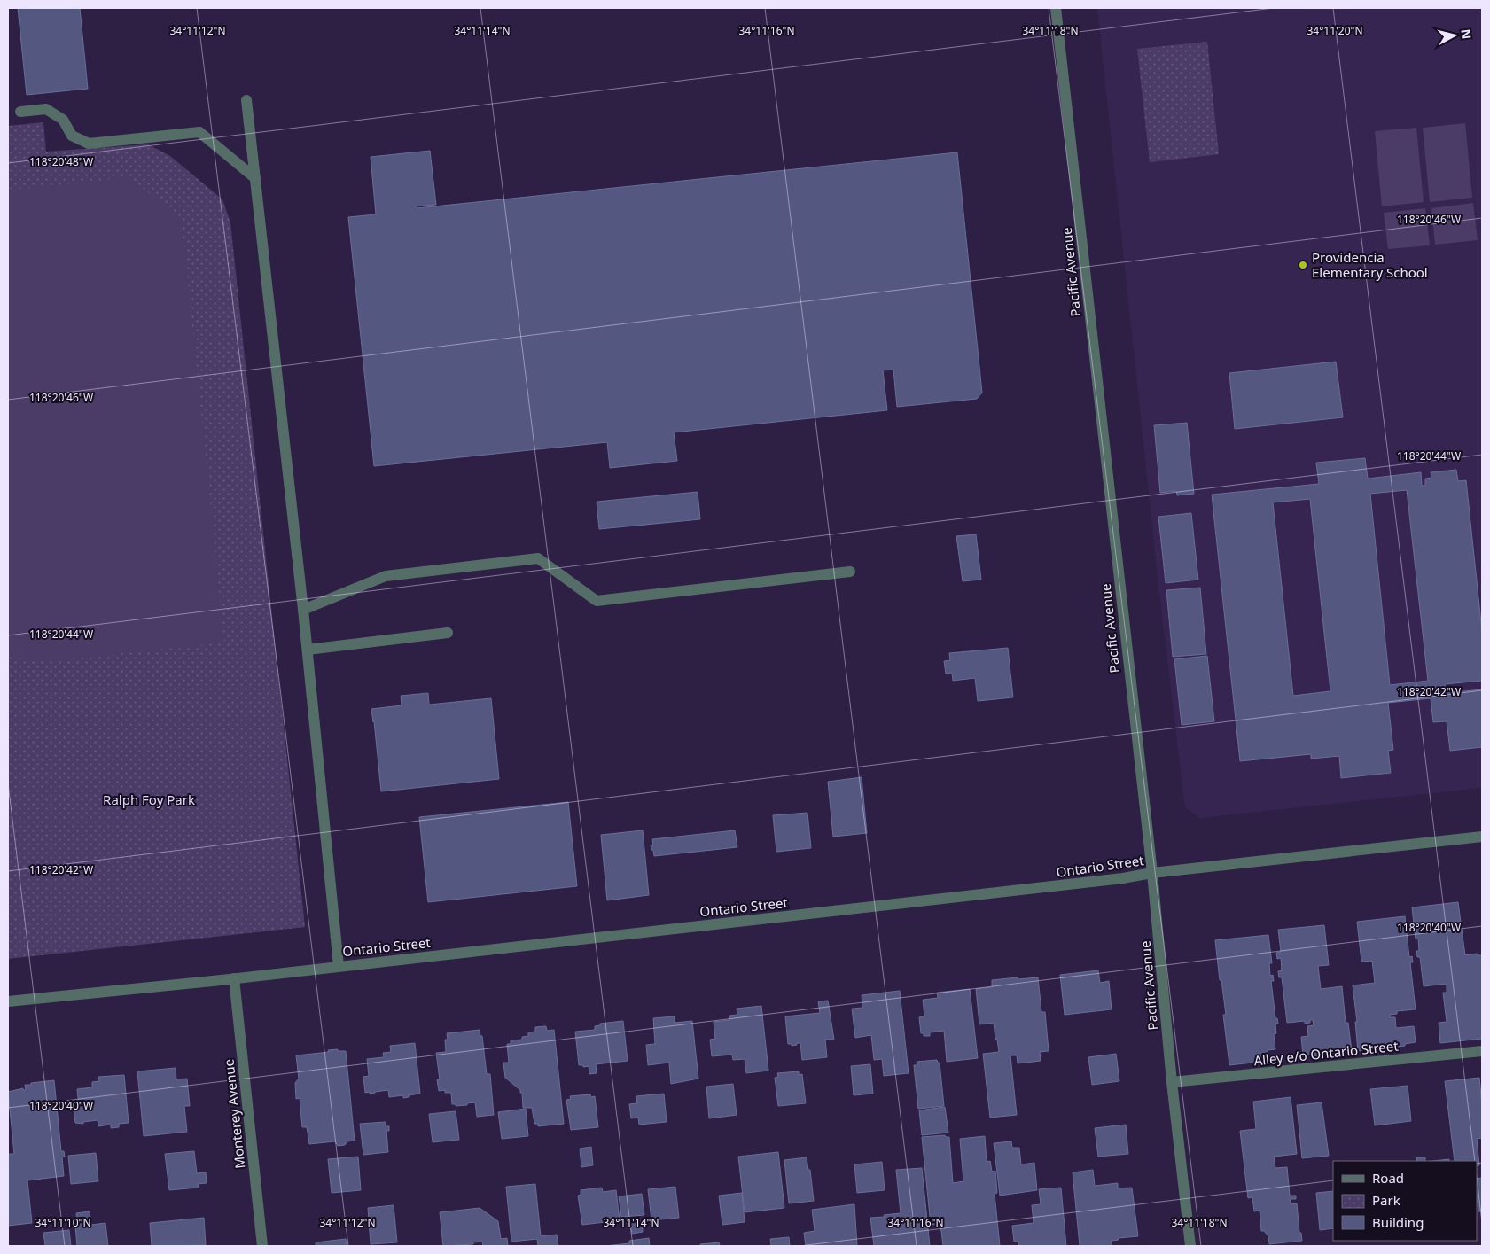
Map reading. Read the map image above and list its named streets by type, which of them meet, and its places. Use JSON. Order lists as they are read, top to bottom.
{
  "streets": {
    "street": [
      "Pacific Avenue",
      "Ontario Street",
      "Alley e/o Ontario Street",
      "Monterey Avenue"
    ]
  },
  "crossings": [
    ["Pacific Avenue", "Ontario Street"],
    ["Pacific Avenue", "Alley e/o Ontario Street"],
    ["Ontario Street", "Monterey Avenue"]
  ],
  "parks": ["Ralph Foy Park"],
  "places": ["Providencia Elementary School"],
  "legend": ["Road", "Park", "Building"],
  "north": "right",
  "coordinates": [
    "34°11'12\"N",
    "34°11'14\"N",
    "34°11'16\"N",
    "34°11'18\"N",
    "34°11'20\"N",
    "118°20'48\"W",
    "118°20'46\"W",
    "118°20'44\"W",
    "118°20'42\"W",
    "118°20'40\"W",
    "34°11'10\"N"
  ]
}
